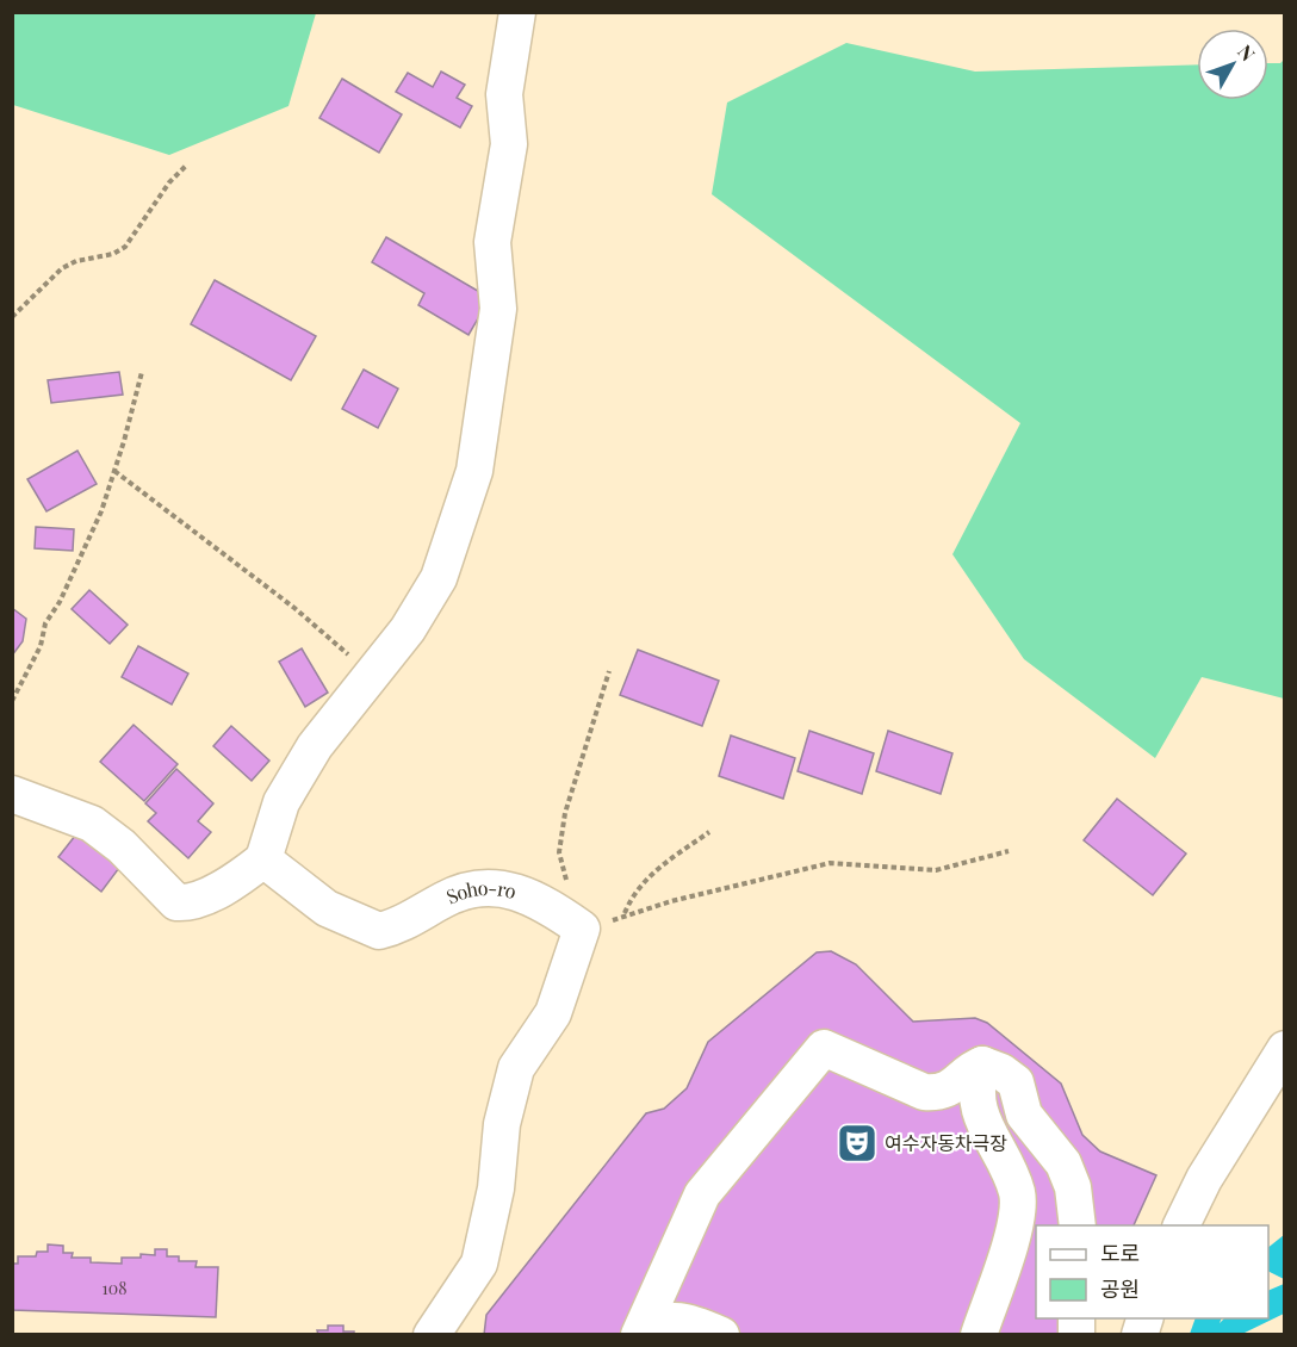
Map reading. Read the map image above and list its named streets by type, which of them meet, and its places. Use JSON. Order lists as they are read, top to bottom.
{
  "streets": {
    "street": ["Soho-ro"]
  },
  "places": {
    "theatre": ["여수자동차극장"]
  },
  "house_numbers": ["108"],
  "legend": ["도로", "공원"],
  "north": "top right"
}
